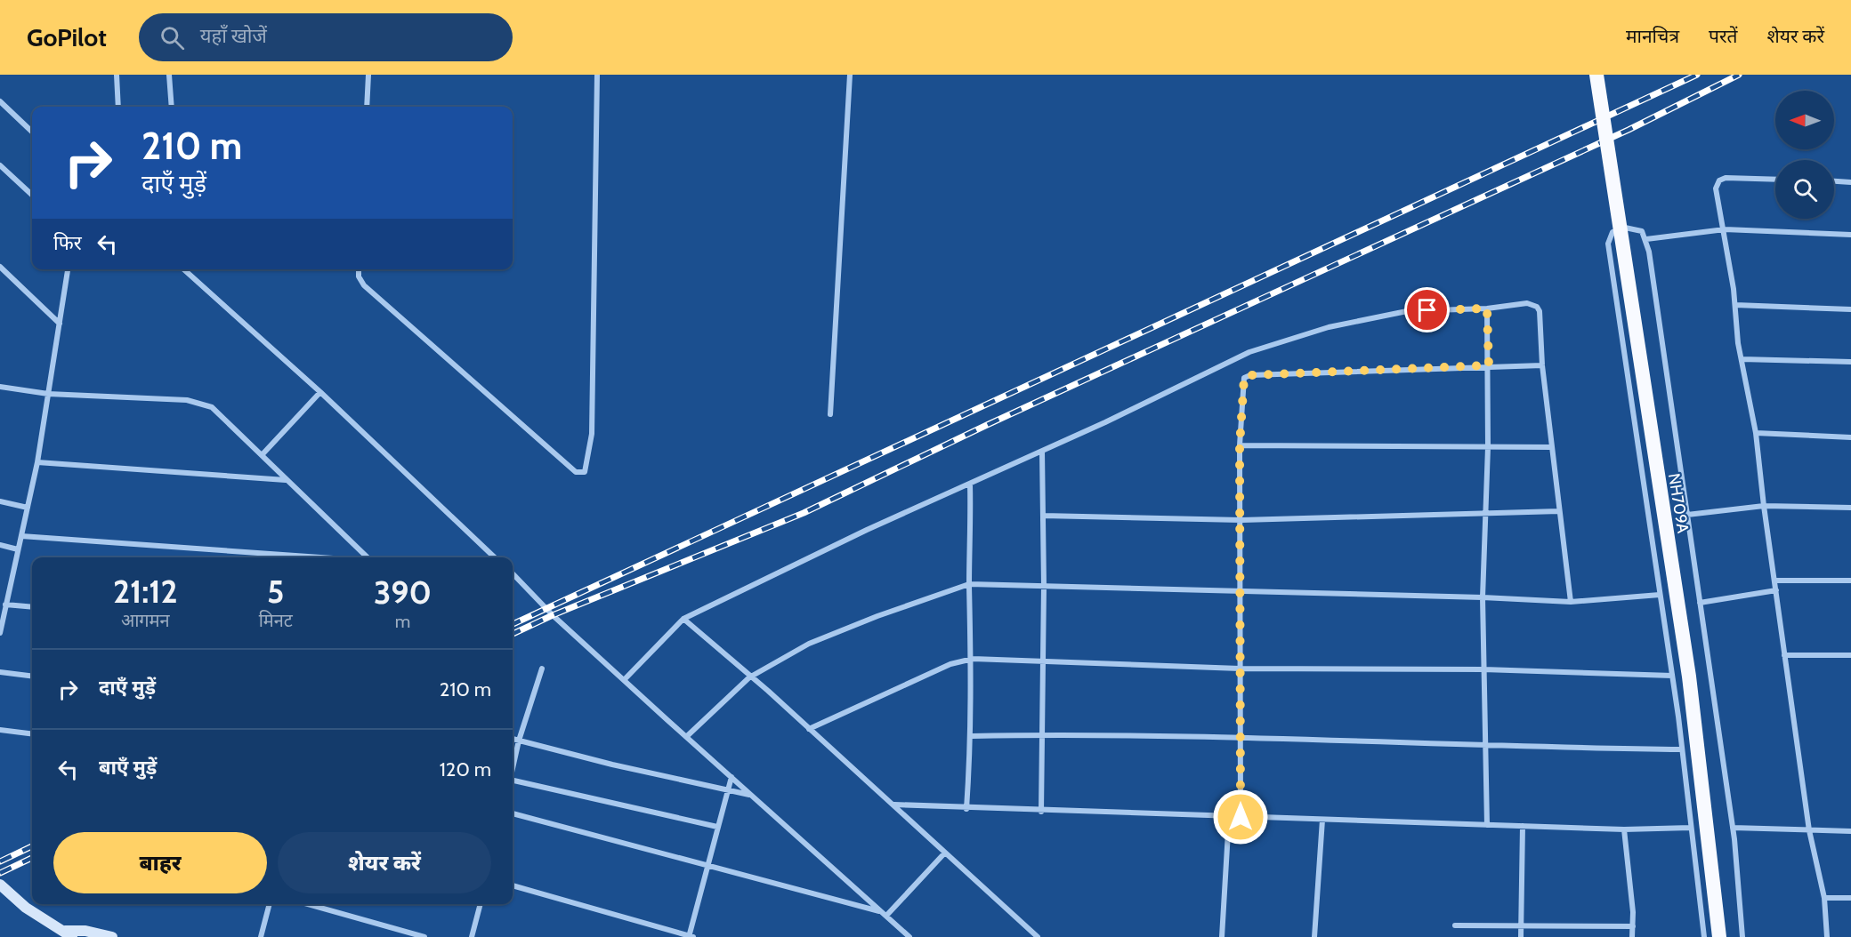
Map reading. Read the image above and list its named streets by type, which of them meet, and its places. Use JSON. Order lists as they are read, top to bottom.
{
  "streets": {
    "highway": ["NH709A"]
  },
  "north": "left",
  "page": {
    "header": "GoPilot",
    "search": "यहाँ खोजें",
    "nav": ["मानचित्र", "परतें", "शेयर करें"],
    "turn": ["210 m", "दाएँ मुड़ें"],
    "then": "फिर",
    "eta": [
      "21:12",
      "आगमन",
      "5",
      "मिनट",
      "390",
      "m"
    ],
    "list": [
      {
        "name": "दाएँ मुड़ें",
        "value": "210 m"
      },
      {
        "name": "बाएँ मुड़ें",
        "value": "120 m"
      }
    ],
    "buttons": ["बाहर", "शेयर करें"]
  }
}
